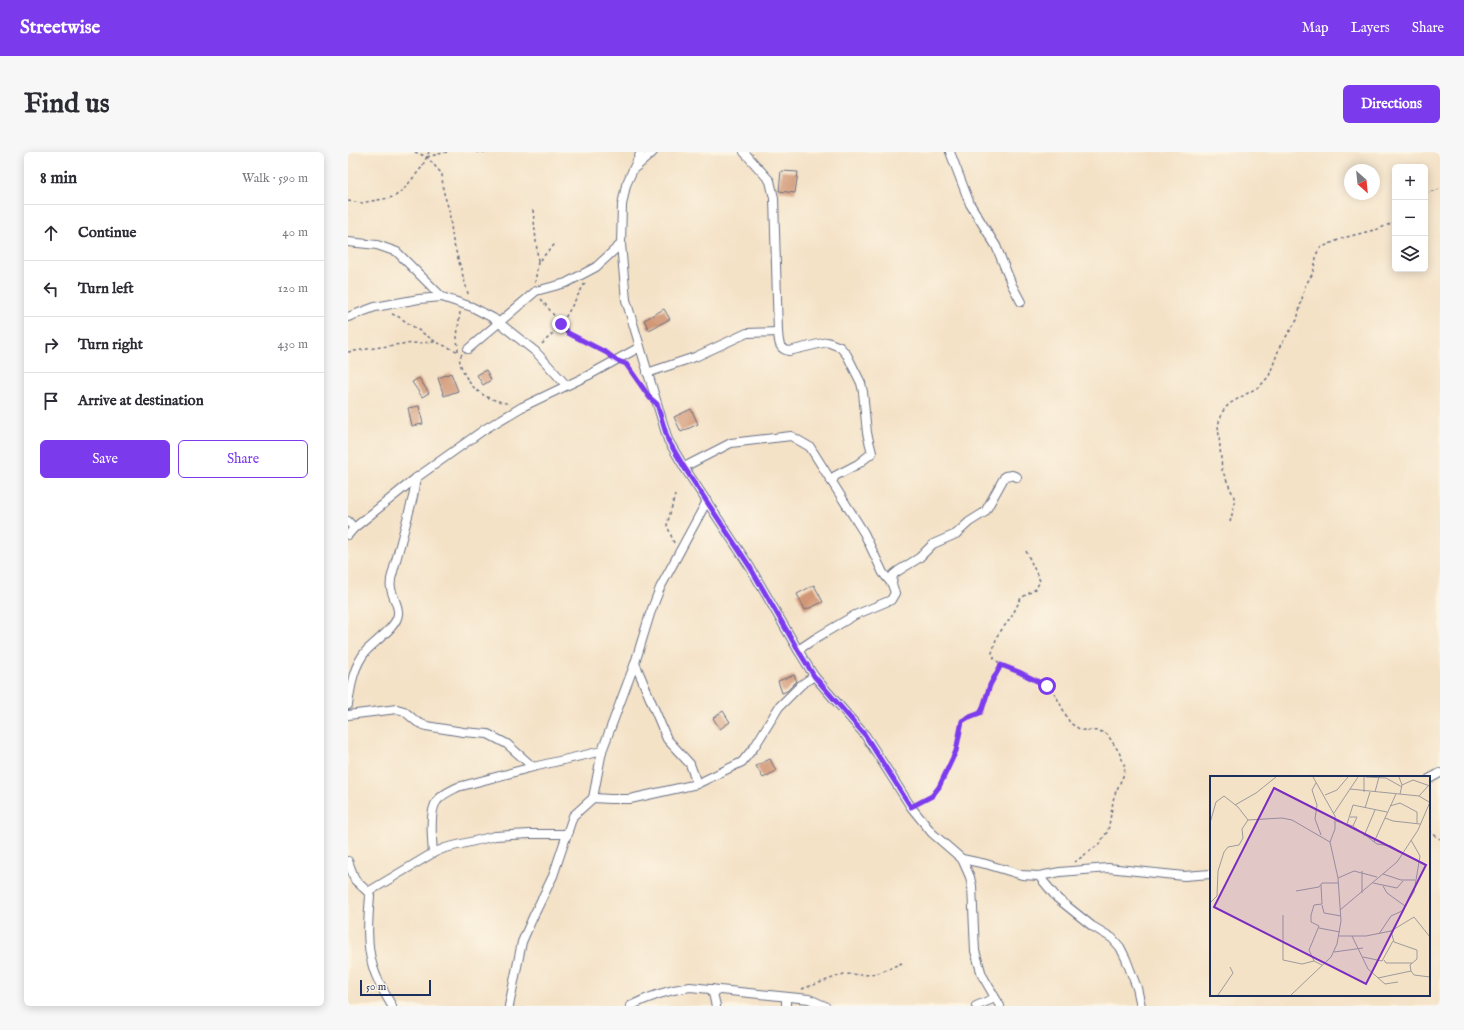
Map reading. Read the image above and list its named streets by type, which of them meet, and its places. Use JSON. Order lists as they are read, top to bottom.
{
  "scale_bar": "50 m",
  "north": "bottom right",
  "page": {
    "header": "Streetwise",
    "nav": ["Map", "Layers", "Share"],
    "buttons": [
      "Directions",
      ["Save", "Share"]
    ],
    "title": "Find us",
    "heading": ["8 min", "Walk · 590 m"],
    "map_buttons": ["+", "−"],
    "list": [
      ["Continue", "40 m"],
      ["Turn left", "120 m"],
      ["Turn right", "430 m"],
      "Arrive at destination"
    ],
    "scale": "50 m"
  }
}
